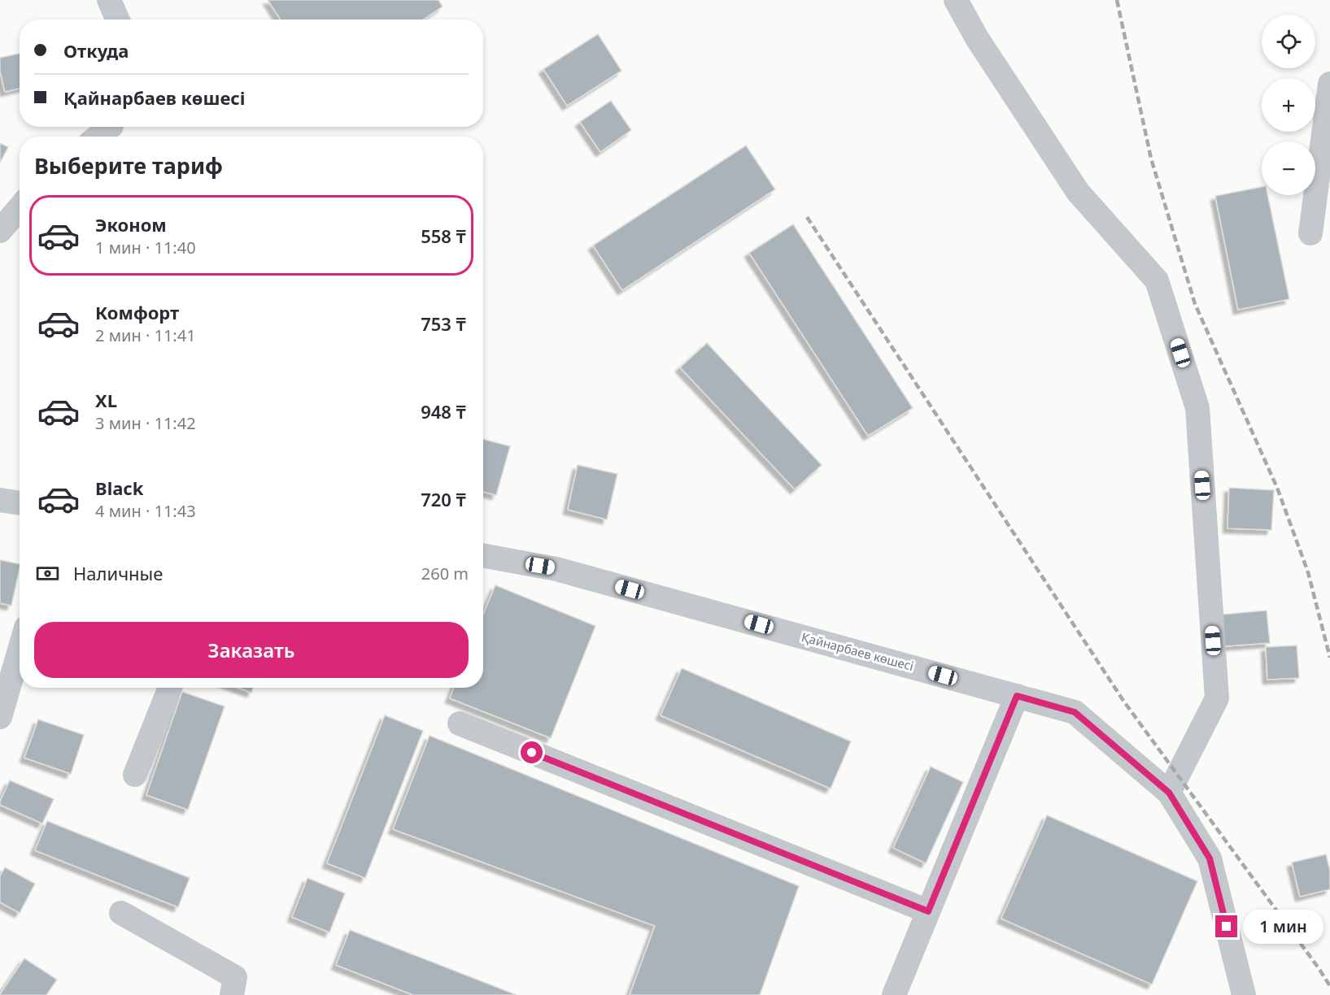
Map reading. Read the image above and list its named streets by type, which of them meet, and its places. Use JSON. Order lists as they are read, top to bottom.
{
  "streets": {
    "street": ["Қайнарбаев көшесі"]
  },
  "page": {
    "map_buttons": ["+", "−"],
    "banner": ["Откуда", "Қайнарбаев көшесі"],
    "heading": "Выберите тариф",
    "list": [
      {
        "name": "Эконом",
        "note": "1 мин · 11:40",
        "value": "558 ₸"
      },
      {
        "name": "Комфорт",
        "note": "2 мин · 11:41",
        "value": "753 ₸"
      },
      {
        "name": "XL",
        "note": "3 мин · 11:42",
        "value": "948 ₸"
      },
      {
        "name": "Black",
        "note": "4 мин · 11:43",
        "value": "720 ₸"
      }
    ],
    "pay": ["Наличные", "260 m"],
    "buttons": "Заказать",
    "bubble": "1 мин"
  }
}
